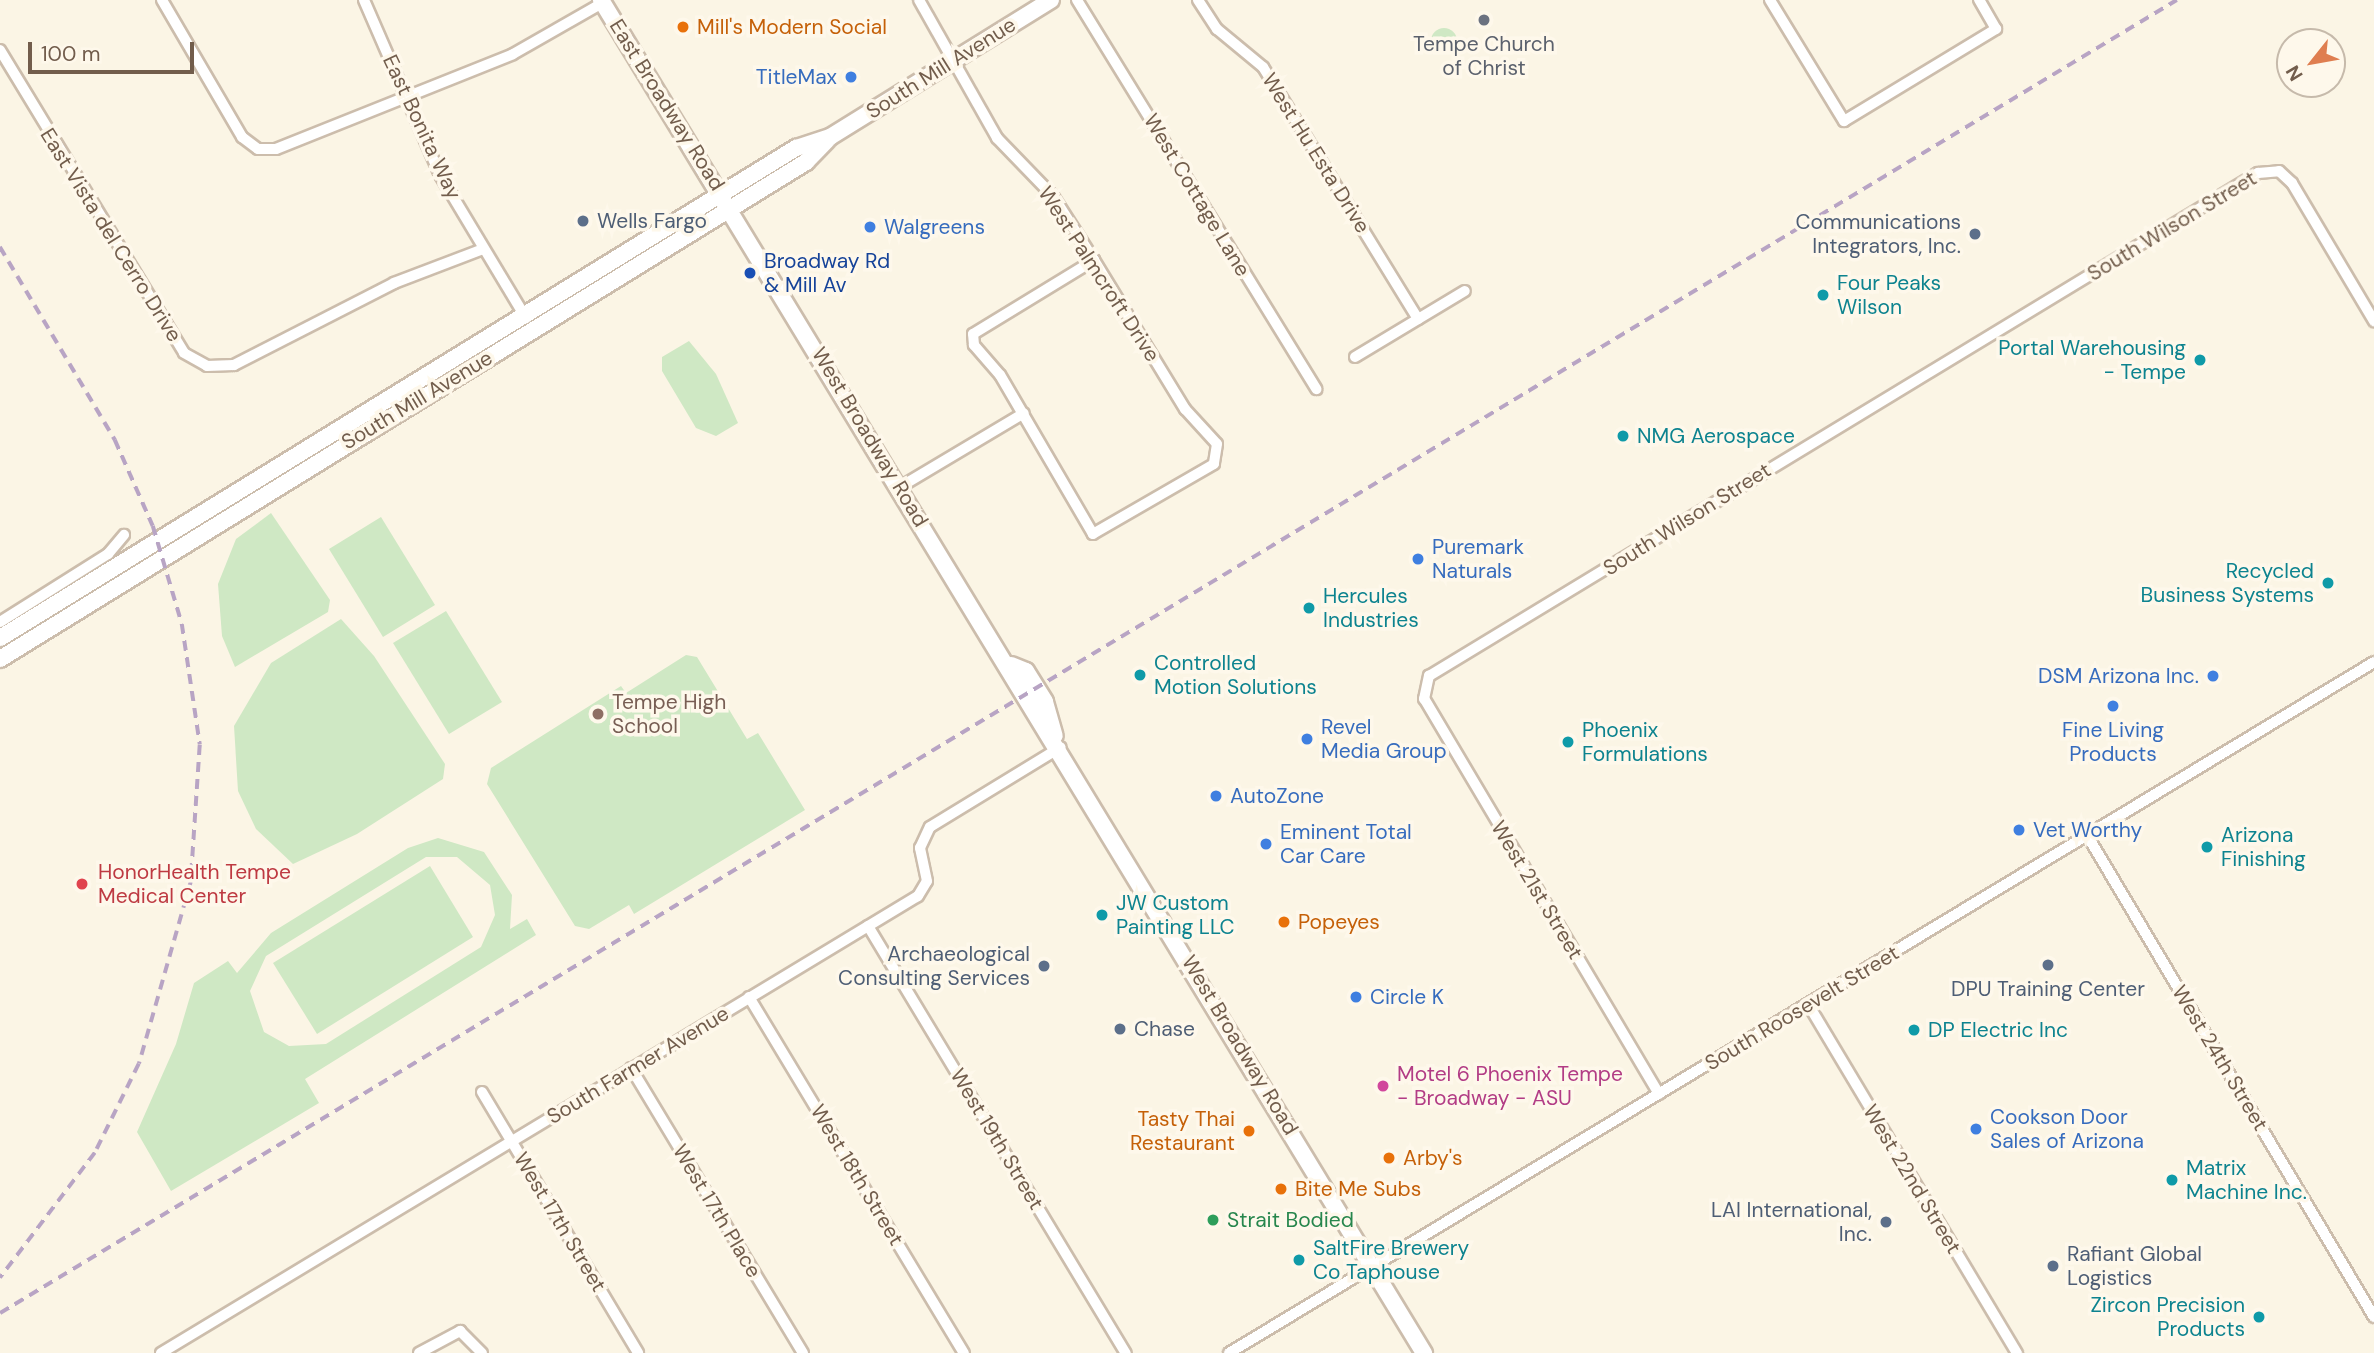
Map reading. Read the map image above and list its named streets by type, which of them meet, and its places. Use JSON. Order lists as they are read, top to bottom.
{
  "streets": {
    "main road": ["South Mill Avenue", "East Broadway Road", "West Broadway Road"],
    "street": [
      "East Bonita Way",
      "West Hu Esta Drive",
      "West Cottage Lane",
      "South Wilson Street",
      "East Vista del Cerro Drive",
      "West Palmcroft Drive",
      "West 21st Street",
      "South Roosevelt Street",
      "West 24th Street",
      "South Farmer Avenue",
      "West 19th Street",
      "West 18th Street",
      "West 22nd Street",
      "West 17th Place",
      "West 17th Street"
    ]
  },
  "crossings": [
    ["South Mill Avenue", "East Broadway Road"],
    ["South Mill Avenue", "East Bonita Way"],
    ["South Mill Avenue", "West Palmcroft Drive"],
    ["South Mill Avenue", "West Broadway Road"],
    ["East Broadway Road", "West Broadway Road"],
    ["East Bonita Way", "East Vista del Cerro Drive"],
    ["South Wilson Street", "West 21st Street"],
    ["West Broadway Road", "South Roosevelt Street"],
    ["West Broadway Road", "South Farmer Avenue"],
    ["West 21st Street", "South Roosevelt Street"],
    ["South Roosevelt Street", "West 24th Street"],
    ["South Roosevelt Street", "West 22nd Street"],
    ["South Farmer Avenue", "West 19th Street"],
    ["South Farmer Avenue", "West 18th Street"],
    ["South Farmer Avenue", "West 17th Place"],
    ["South Farmer Avenue", "West 17th Street"]
  ],
  "places": [
    "Tempe Church of Christ",
    "Mill's Modern Social",
    "TitleMax",
    "Wells Fargo",
    "Walgreens",
    "Communications Integrators, Inc.",
    "Broadway Rd & Mill Av",
    "Four Peaks Wilson",
    "Portal Warehousing - Tempe",
    "NMG Aerospace",
    "Puremark Naturals",
    "Recycled Business Systems",
    "Hercules Industries",
    "Controlled Motion Solutions",
    "DSM Arizona Inc.",
    "Fine Living Products",
    "Tempe High School",
    "Revel Media Group",
    "Phoenix Formulations",
    "AutoZone",
    "Vet Worthy",
    "Eminent Total Car Care",
    "Arizona Finishing",
    "HonorHealth Tempe Medical Center",
    "JW Custom Painting LLC",
    "Popeyes",
    "DPU Training Center",
    "Archaeological Consulting Services",
    "Circle K",
    "Chase",
    "DP Electric Inc",
    "Motel 6 Phoenix Tempe - Broadway - ASU",
    "Cookson Door Sales of Arizona",
    "Tasty Thai Restaurant",
    "Arby's",
    "Matrix Machine Inc.",
    "Bite Me Subs",
    "Strait Bodied",
    "LAI International, Inc.",
    "SaltFire Brewery Co Taphouse",
    "Rafiant Global Logistics",
    "Zircon Precision Products"
  ],
  "scale_bar": "100 m",
  "north": "bottom left"
}
